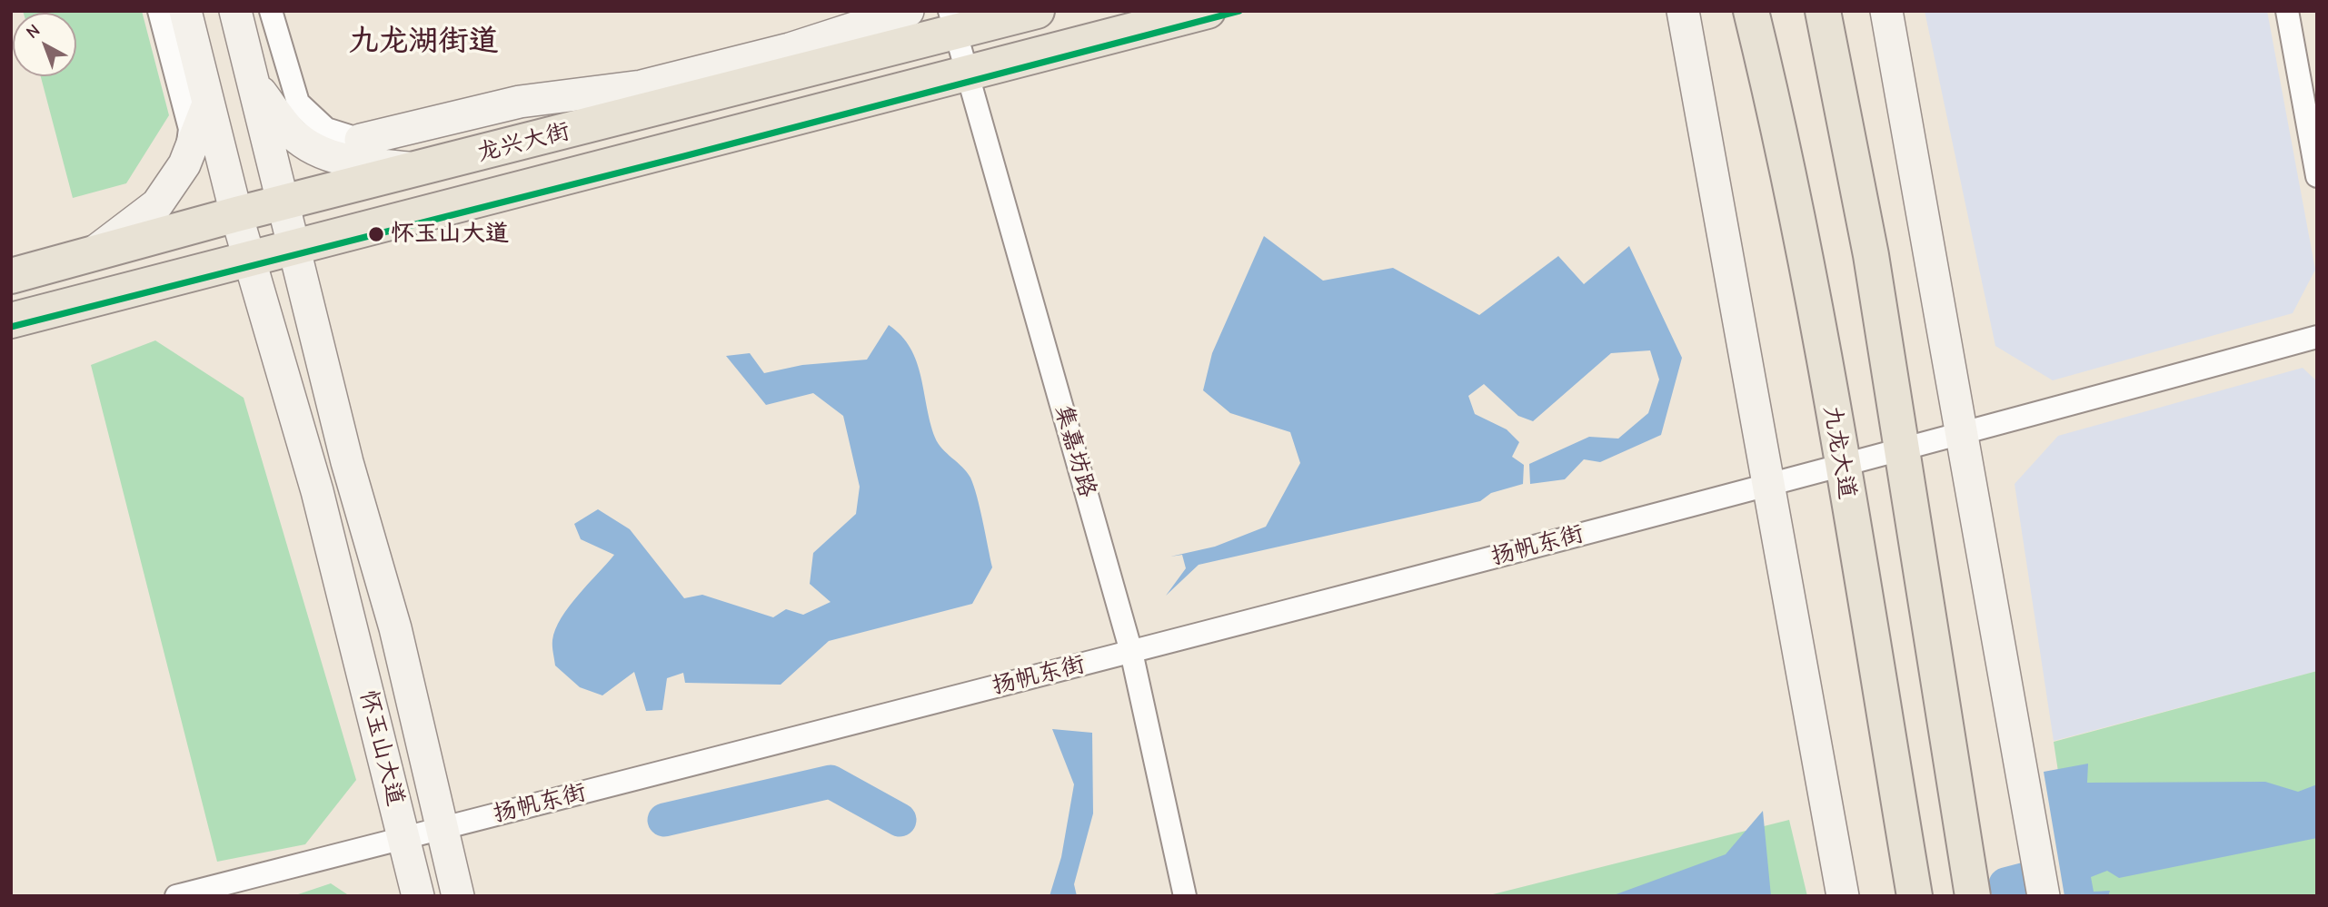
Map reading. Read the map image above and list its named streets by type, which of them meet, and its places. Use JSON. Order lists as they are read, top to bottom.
{
  "streets": {
    "main road": ["龙兴大街", "九龙大道", "怀玉山大道"],
    "street": ["集嘉坊路", "扬帆东街"]
  },
  "crossings": [
    ["龙兴大街", "集嘉坊路"],
    ["龙兴大街", "怀玉山大道"],
    ["集嘉坊路", "扬帆东街"],
    ["九龙大道", "扬帆东街"],
    ["扬帆东街", "怀玉山大道"]
  ],
  "districts": ["九龙湖街道"],
  "places": ["怀玉山大道"],
  "north": "top left"
}
